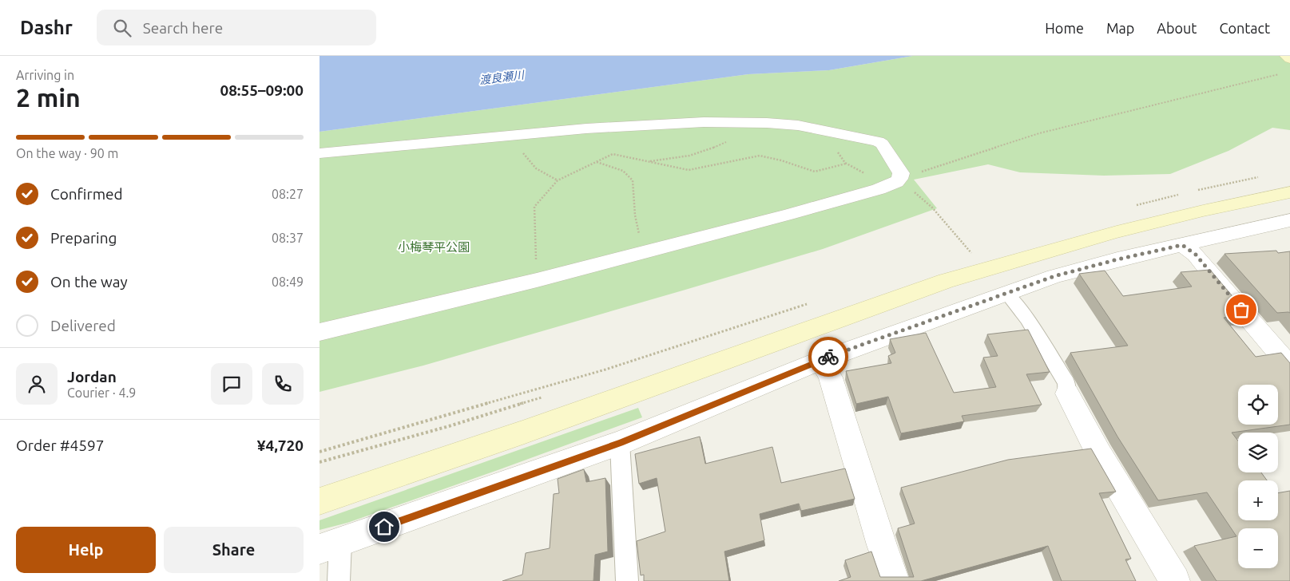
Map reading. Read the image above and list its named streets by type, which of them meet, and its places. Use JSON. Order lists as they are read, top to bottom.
{
  "water": ["渡良瀬川"],
  "parks": ["小梅琴平公園"],
  "page": {
    "header": "Dashr",
    "search": "Search here",
    "nav": [
      "Home",
      "Map",
      "About",
      "Contact"
    ],
    "heading": ["2 min", "Arriving in", "08:55–09:00"],
    "panel": [
      "Jordan",
      "Courier · 4.9",
      "Order #4597",
      "¥4,720"
    ],
    "bar": "On the way · 90 m",
    "list": [
      ["Confirmed", "08:27"],
      ["Preparing", "08:37"],
      ["On the way", "08:49"],
      "Delivered"
    ],
    "map_buttons": ["+", "−"],
    "buttons": ["Help", "Share"]
  }
}
